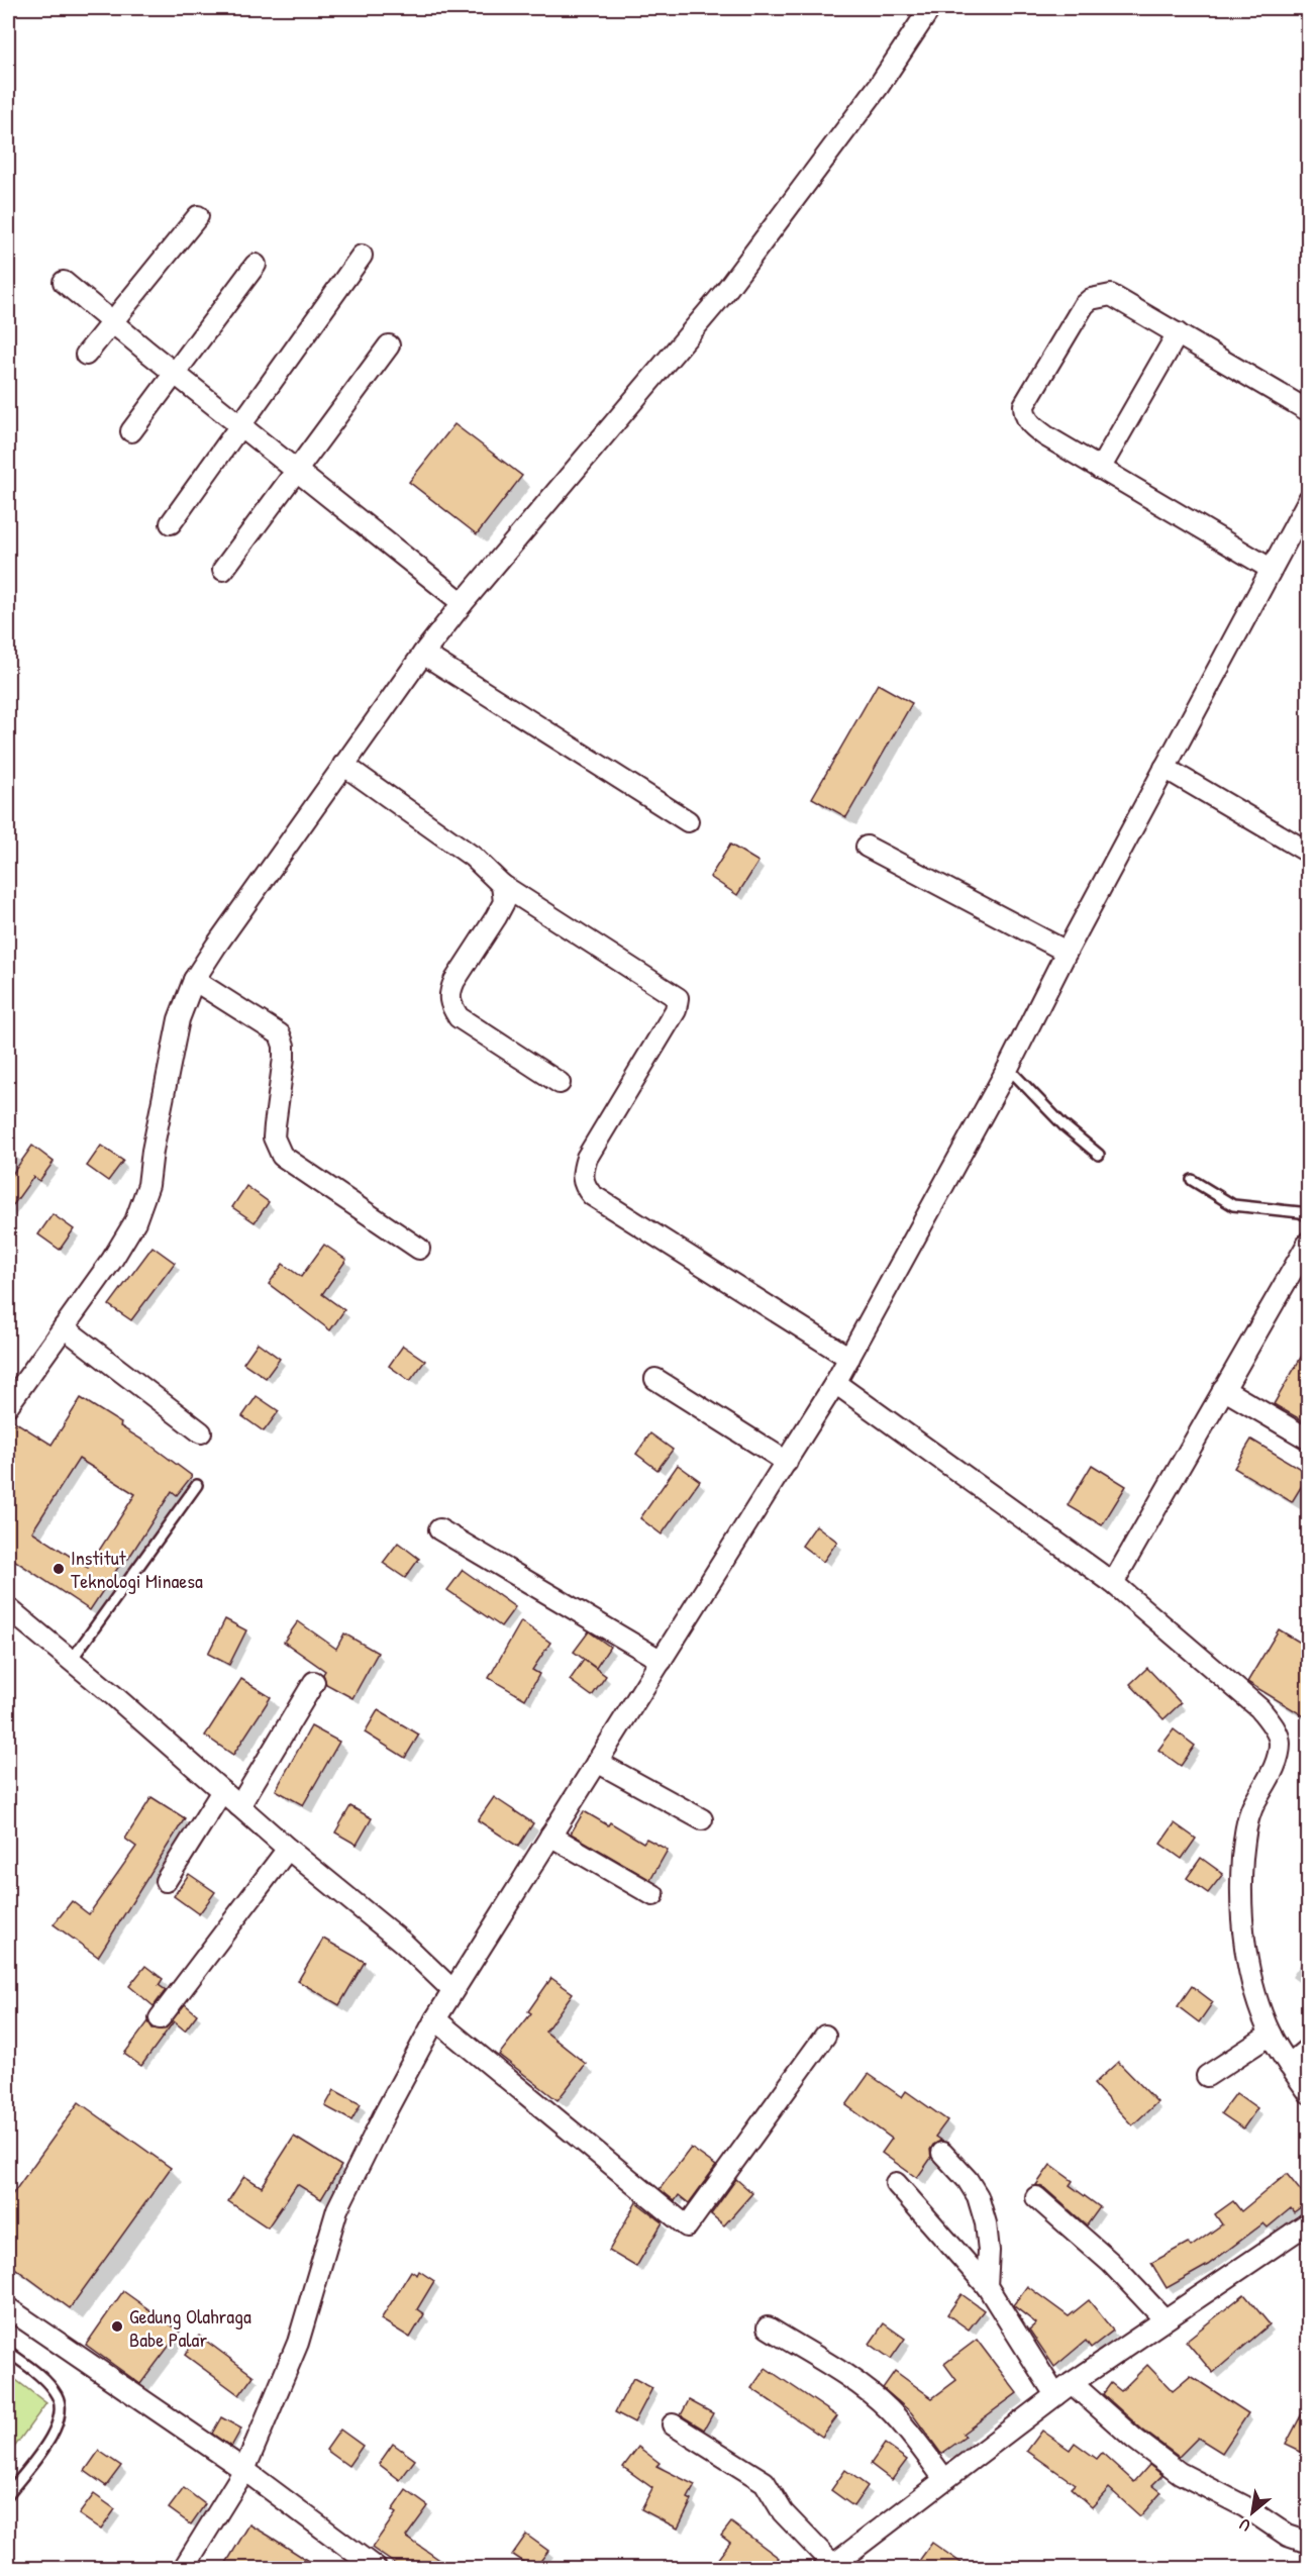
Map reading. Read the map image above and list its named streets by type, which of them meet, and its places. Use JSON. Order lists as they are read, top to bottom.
{
  "places": ["Institut Teknologi Minaesa", "Gedung Olahraga Babe Palar"],
  "north": "bottom left"
}
